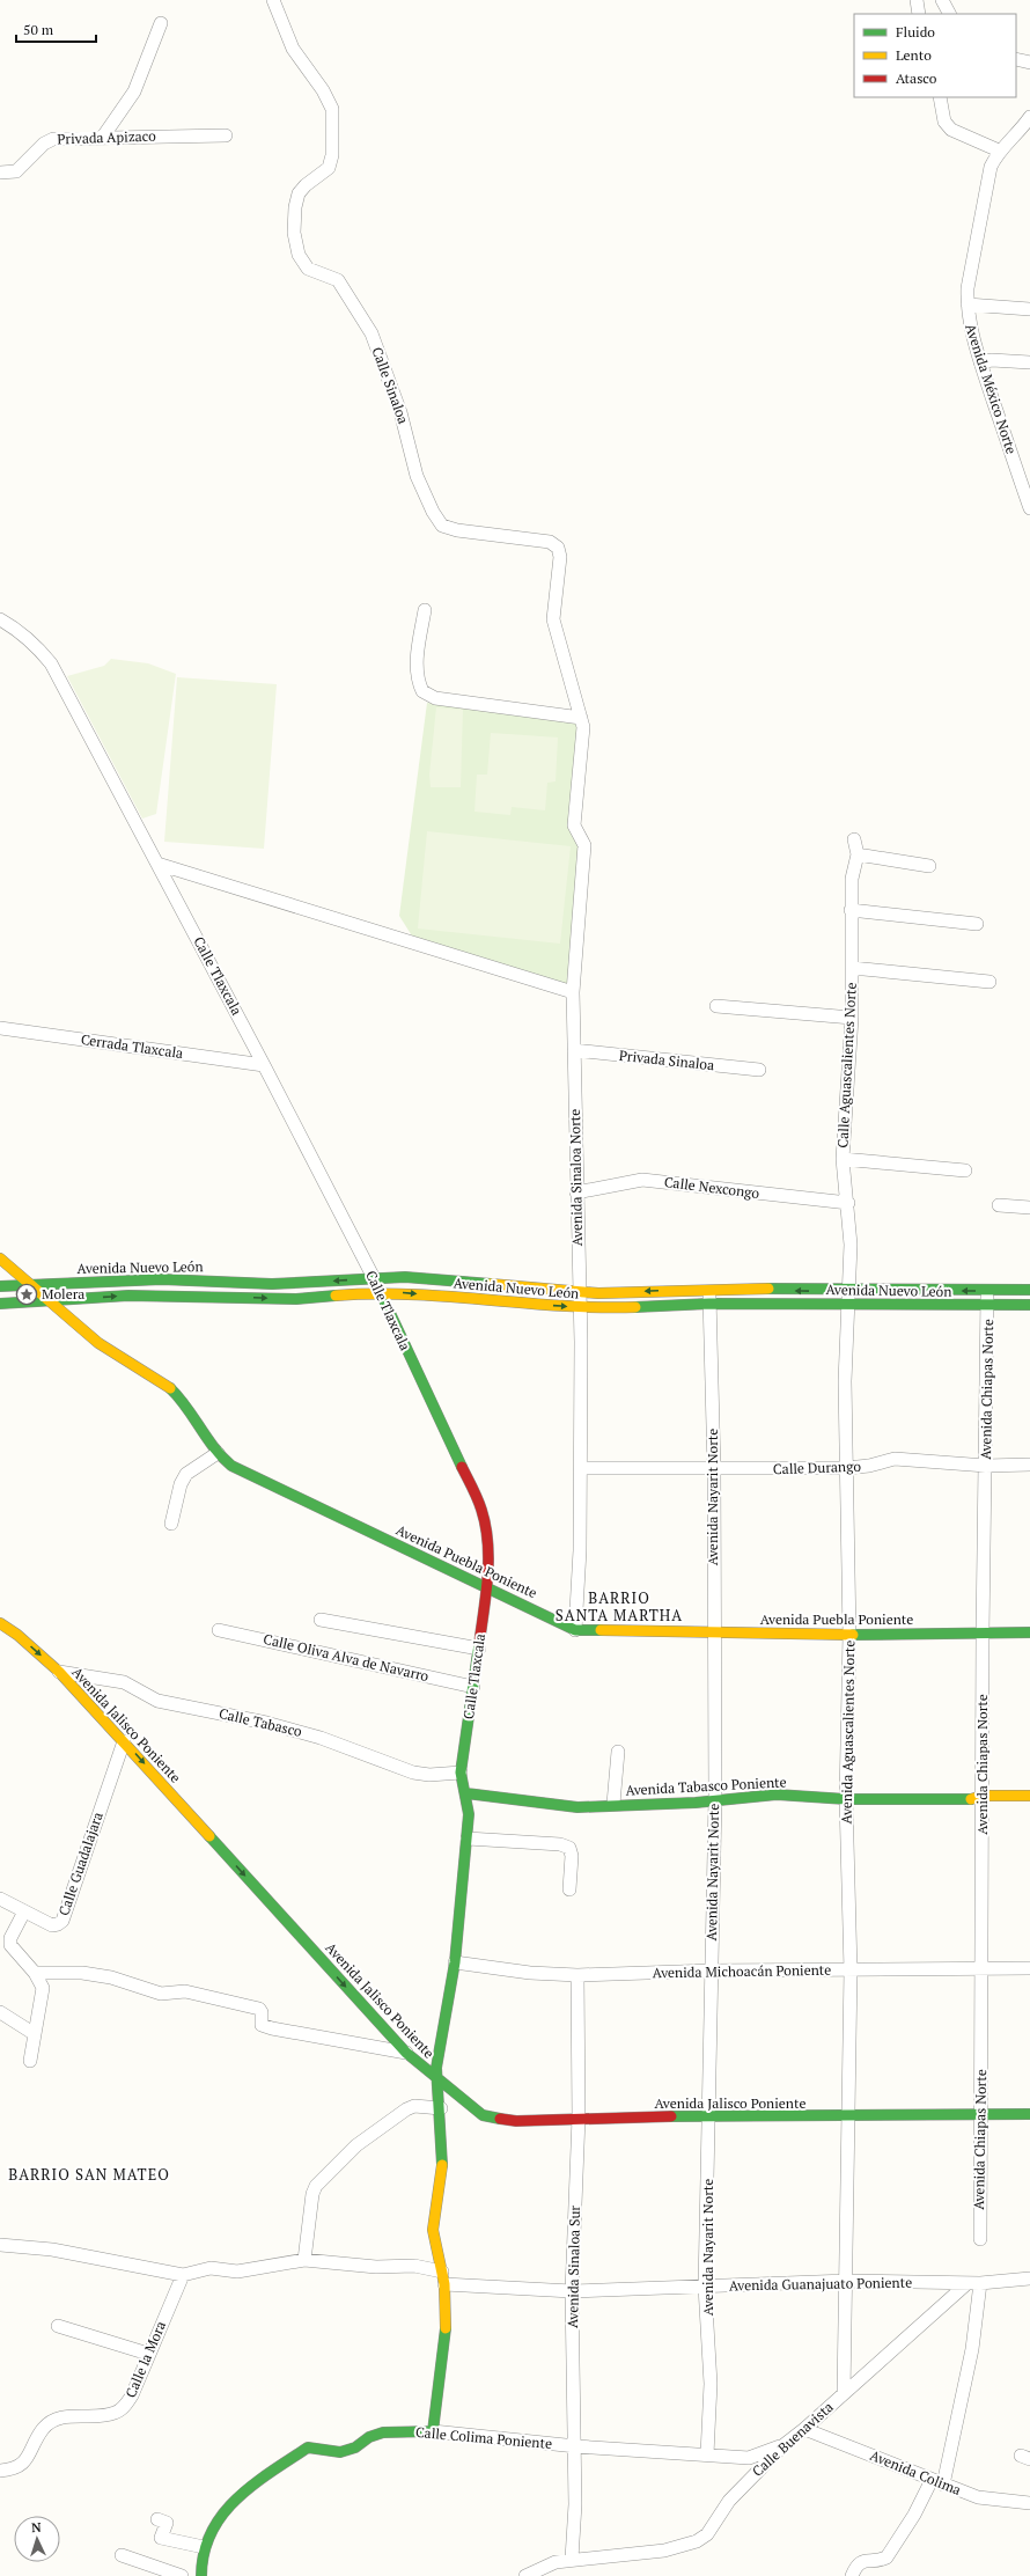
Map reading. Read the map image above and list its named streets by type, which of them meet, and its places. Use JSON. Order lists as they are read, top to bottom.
{
  "streets": {
    "street": [
      "Privada Apizaco",
      "Calle Sinaloa",
      "Avenida México Norte",
      "Calle Tlaxcala",
      "Cerrada Tlaxcala",
      "Privada Sinaloa",
      "Calle Aguascalientes Norte",
      "Avenida Sinaloa Norte",
      "Calle Nexcongo",
      "Avenida Nuevo León",
      "Avenida Chiapas Norte",
      "Calle Durango",
      "Avenida Nayarit Norte",
      "Avenida Puebla Poniente",
      "Calle Oliva Alva de Navarro",
      "Calle Tabasco",
      "Avenida Jalisco Poniente",
      "Avenida Aguascalientes Norte",
      "Avenida Tabasco Poniente",
      "Calle Guadalajara",
      "Avenida Michoacán Poniente",
      "Avenida Sinaloa Sur",
      "Avenida Guanajuato Poniente",
      "Calle la Mora",
      "Calle Colima Poniente",
      "Calle Buenavista",
      "Avenida Colima"
    ]
  },
  "crossings": [
    ["Calle Sinaloa", "Avenida Sinaloa Norte"],
    ["Calle Tlaxcala", "Cerrada Tlaxcala"],
    ["Calle Tlaxcala", "Avenida Nuevo León"],
    ["Calle Tlaxcala", "Avenida Puebla Poniente"],
    ["Calle Tlaxcala", "Calle Oliva Alva de Navarro"],
    ["Calle Tlaxcala", "Calle Tabasco"],
    ["Calle Tlaxcala", "Avenida Jalisco Poniente"],
    ["Calle Tlaxcala", "Avenida Tabasco Poniente"],
    ["Calle Tlaxcala", "Avenida Michoacán Poniente"],
    ["Calle Tlaxcala", "Avenida Guanajuato Poniente"],
    ["Calle Tlaxcala", "Calle Colima Poniente"],
    ["Privada Sinaloa", "Avenida Sinaloa Norte"],
    ["Calle Aguascalientes Norte", "Calle Nexcongo"],
    ["Calle Aguascalientes Norte", "Avenida Nuevo León"],
    ["Calle Aguascalientes Norte", "Avenida Aguascalientes Norte"],
    ["Avenida Sinaloa Norte", "Calle Nexcongo"],
    ["Avenida Sinaloa Norte", "Avenida Nuevo León"],
    ["Avenida Sinaloa Norte", "Calle Durango"],
    ["Avenida Sinaloa Norte", "Avenida Puebla Poniente"],
    ["Avenida Nuevo León", "Avenida Chiapas Norte"],
    ["Avenida Nuevo León", "Avenida Nayarit Norte"],
    ["Avenida Nuevo León", "Avenida Puebla Poniente"],
    ["Avenida Nuevo León", "Avenida Aguascalientes Norte"],
    ["Avenida Chiapas Norte", "Calle Durango"],
    ["Avenida Chiapas Norte", "Avenida Puebla Poniente"],
    ["Avenida Chiapas Norte", "Avenida Jalisco Poniente"],
    ["Avenida Chiapas Norte", "Avenida Tabasco Poniente"],
    ["Avenida Chiapas Norte", "Avenida Michoacán Poniente"],
    ["Calle Durango", "Avenida Nayarit Norte"],
    ["Calle Durango", "Avenida Aguascalientes Norte"],
    ["Avenida Nayarit Norte", "Avenida Puebla Poniente"],
    ["Avenida Nayarit Norte", "Avenida Jalisco Poniente"],
    ["Avenida Nayarit Norte", "Avenida Tabasco Poniente"],
    ["Avenida Nayarit Norte", "Avenida Michoacán Poniente"],
    ["Avenida Nayarit Norte", "Avenida Guanajuato Poniente"],
    ["Avenida Nayarit Norte", "Calle Colima Poniente"],
    ["Avenida Puebla Poniente", "Avenida Aguascalientes Norte"],
    ["Calle Tabasco", "Avenida Jalisco Poniente"],
    ["Avenida Jalisco Poniente", "Avenida Aguascalientes Norte"],
    ["Avenida Jalisco Poniente", "Calle Guadalajara"],
    ["Avenida Jalisco Poniente", "Avenida Sinaloa Sur"],
    ["Avenida Aguascalientes Norte", "Avenida Tabasco Poniente"],
    ["Avenida Aguascalientes Norte", "Avenida Michoacán Poniente"],
    ["Avenida Aguascalientes Norte", "Avenida Guanajuato Poniente"],
    ["Avenida Aguascalientes Norte", "Calle Buenavista"],
    ["Avenida Michoacán Poniente", "Avenida Sinaloa Sur"],
    ["Avenida Sinaloa Sur", "Avenida Guanajuato Poniente"],
    ["Avenida Sinaloa Sur", "Calle Colima Poniente"],
    ["Avenida Sinaloa Sur", "Calle Buenavista"],
    ["Avenida Guanajuato Poniente", "Calle la Mora"],
    ["Avenida Guanajuato Poniente", "Calle Buenavista"],
    ["Calle Colima Poniente", "Calle Buenavista"],
    ["Calle Buenavista", "Avenida Colima"]
  ],
  "one_way": ["Avenida Jalisco Poniente"],
  "districts": ["BARRIO SANTA MARTHA", "BARRIO SAN MATEO"],
  "places": {
    "place": ["Molera"]
  },
  "legend": ["Fluido", "Lento", "Atasco"],
  "scale_bar": "50 m",
  "north": "top"
}
